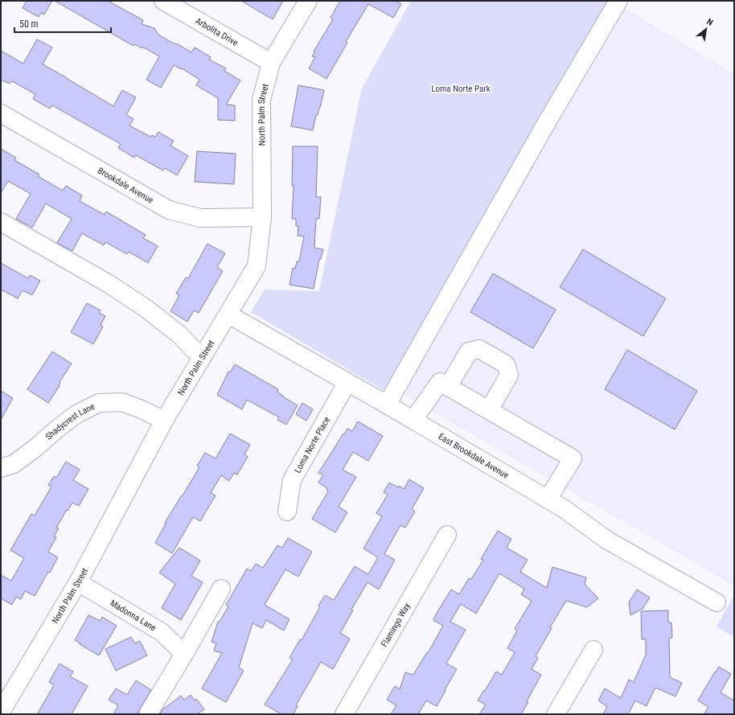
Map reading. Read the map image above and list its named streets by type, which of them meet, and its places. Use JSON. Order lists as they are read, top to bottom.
{
  "streets": {
    "street": [
      "Arbolita Drive",
      "North Palm Street",
      "Brookdale Avenue",
      "Shadycrest Lane",
      "Loma Norte Place",
      "East Brookdale Avenue",
      "Madonna Lane",
      "Flamingo Way"
    ]
  },
  "crossings": [
    ["Arbolita Drive", "North Palm Street"],
    ["North Palm Street", "Brookdale Avenue"],
    ["North Palm Street", "Shadycrest Lane"],
    ["North Palm Street", "East Brookdale Avenue"],
    ["North Palm Street", "Madonna Lane"],
    ["Loma Norte Place", "East Brookdale Avenue"]
  ],
  "parks": ["Loma Norte Park"],
  "scale_bar": "50 m",
  "north": "top right"
}
